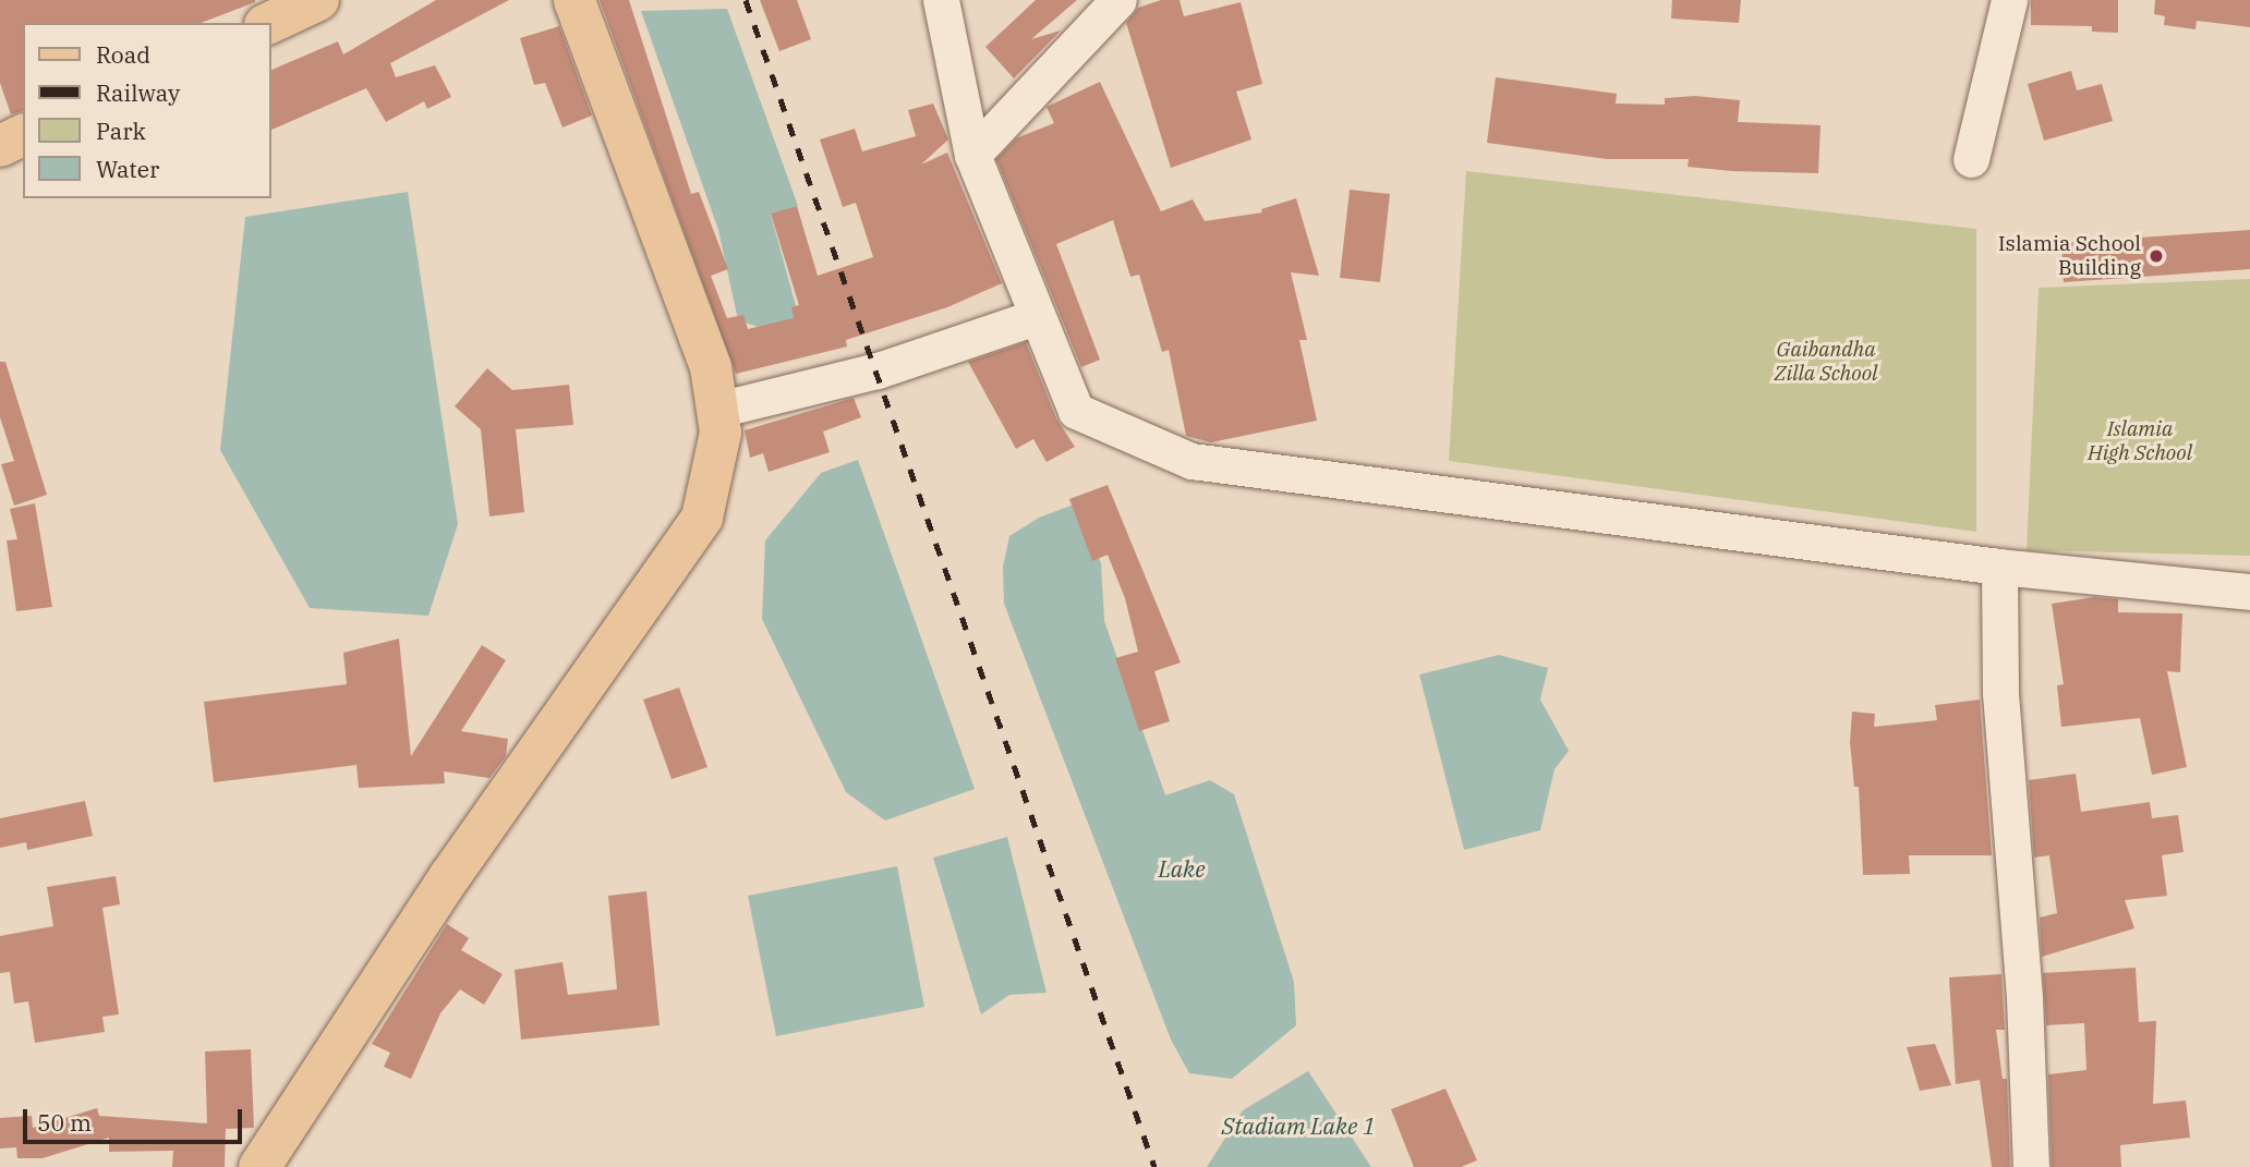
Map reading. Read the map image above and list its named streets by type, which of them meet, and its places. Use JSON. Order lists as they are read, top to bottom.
{
  "water": ["Lake", "Stadiam Lake 1"],
  "parks": ["Gaibandha Zilla School", "Islamia High School"],
  "places": ["Islamia School Building"],
  "legend": [
    "Road",
    "Railway",
    "Park",
    "Water"
  ],
  "scale_bar": "50 m"
}
